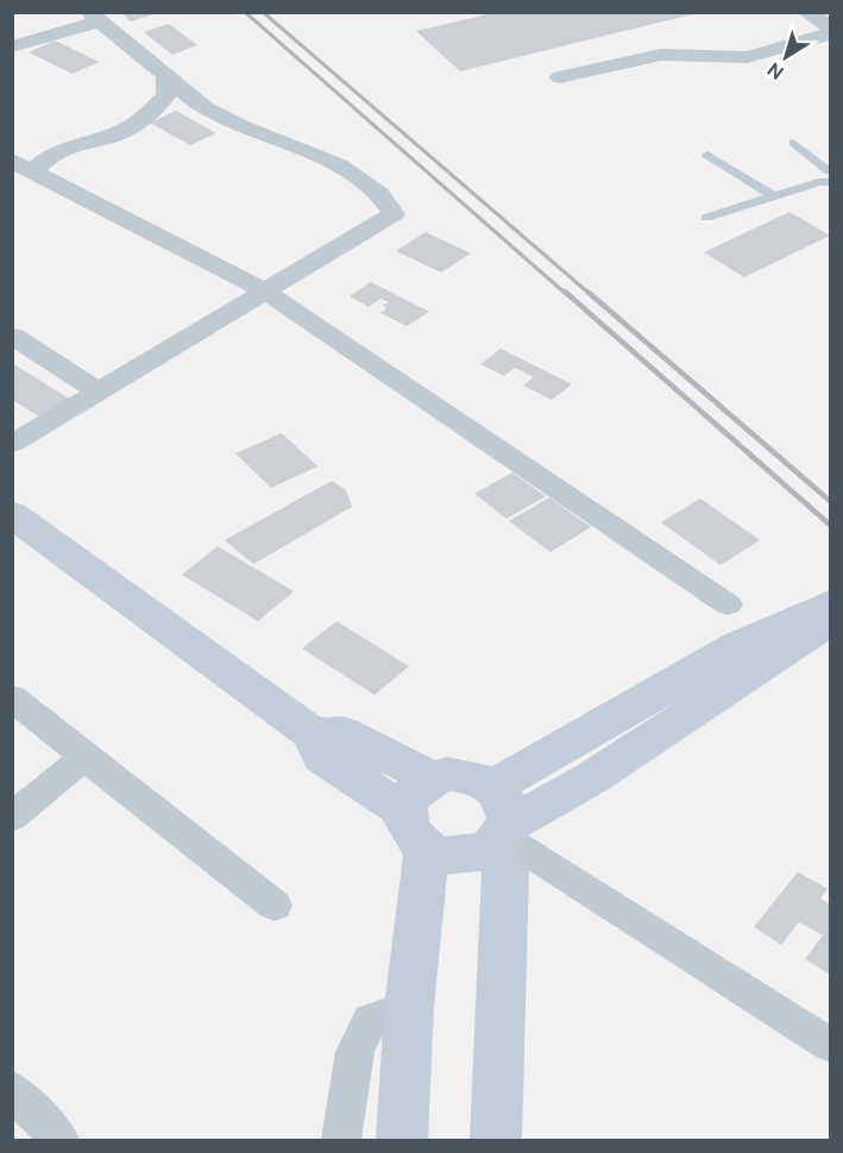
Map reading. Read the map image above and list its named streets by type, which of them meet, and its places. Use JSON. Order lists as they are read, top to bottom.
{
  "north": "bottom left"
}
